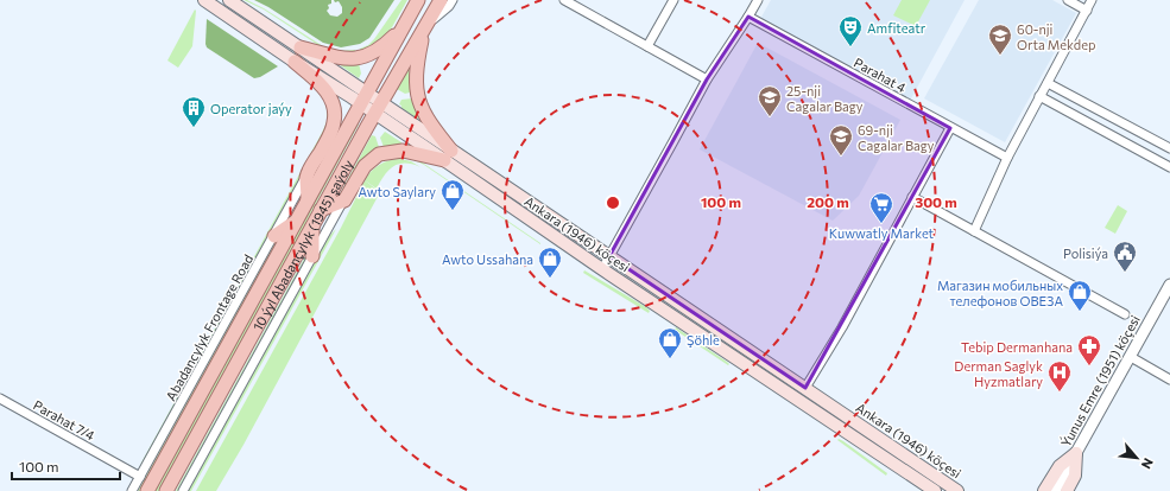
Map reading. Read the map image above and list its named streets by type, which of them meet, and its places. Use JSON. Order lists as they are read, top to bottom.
{
  "streets": {
    "main road": ["Ankara (1946) köçesi", "10 ýyl Abadançylyk (1945) şaýoly"],
    "street": [
      "Parahat 4",
      "Abadancylyk Frontage Road",
      "Ýunus Emre (1951) köçesi",
      "Parahat 7/4"
    ]
  },
  "crossings": [
    ["Ankara (1946) köçesi", "10 ýyl Abadançylyk (1945) şaýoly"],
    ["Abadancylyk Frontage Road", "Parahat 7/4"]
  ],
  "places": {
    "theatre": ["Amfiteatr"],
    "school or university": ["60-nji Orta Mekdep", "25-nji Cagalar Bagy", "69-nji Cagalar Bagy"],
    "building": ["Operator jaýy"],
    "shop": [
      "Awto Saylary",
      "Awto Ussahana",
      "Магазин мобильных телефонов ОВЕЗА",
      "Şöhle"
    ],
    "supermarket": ["Kuwwatly Market"],
    "public building": ["Polisiýa"],
    "pharmacy": ["Tebip Dermanhana"],
    "hospital": ["Derman Saglyk Hyzmatlary"]
  },
  "scale_bar": "100 m",
  "north": "bottom right",
  "rings": ["100 m", "200 m", "300 m"]
}
